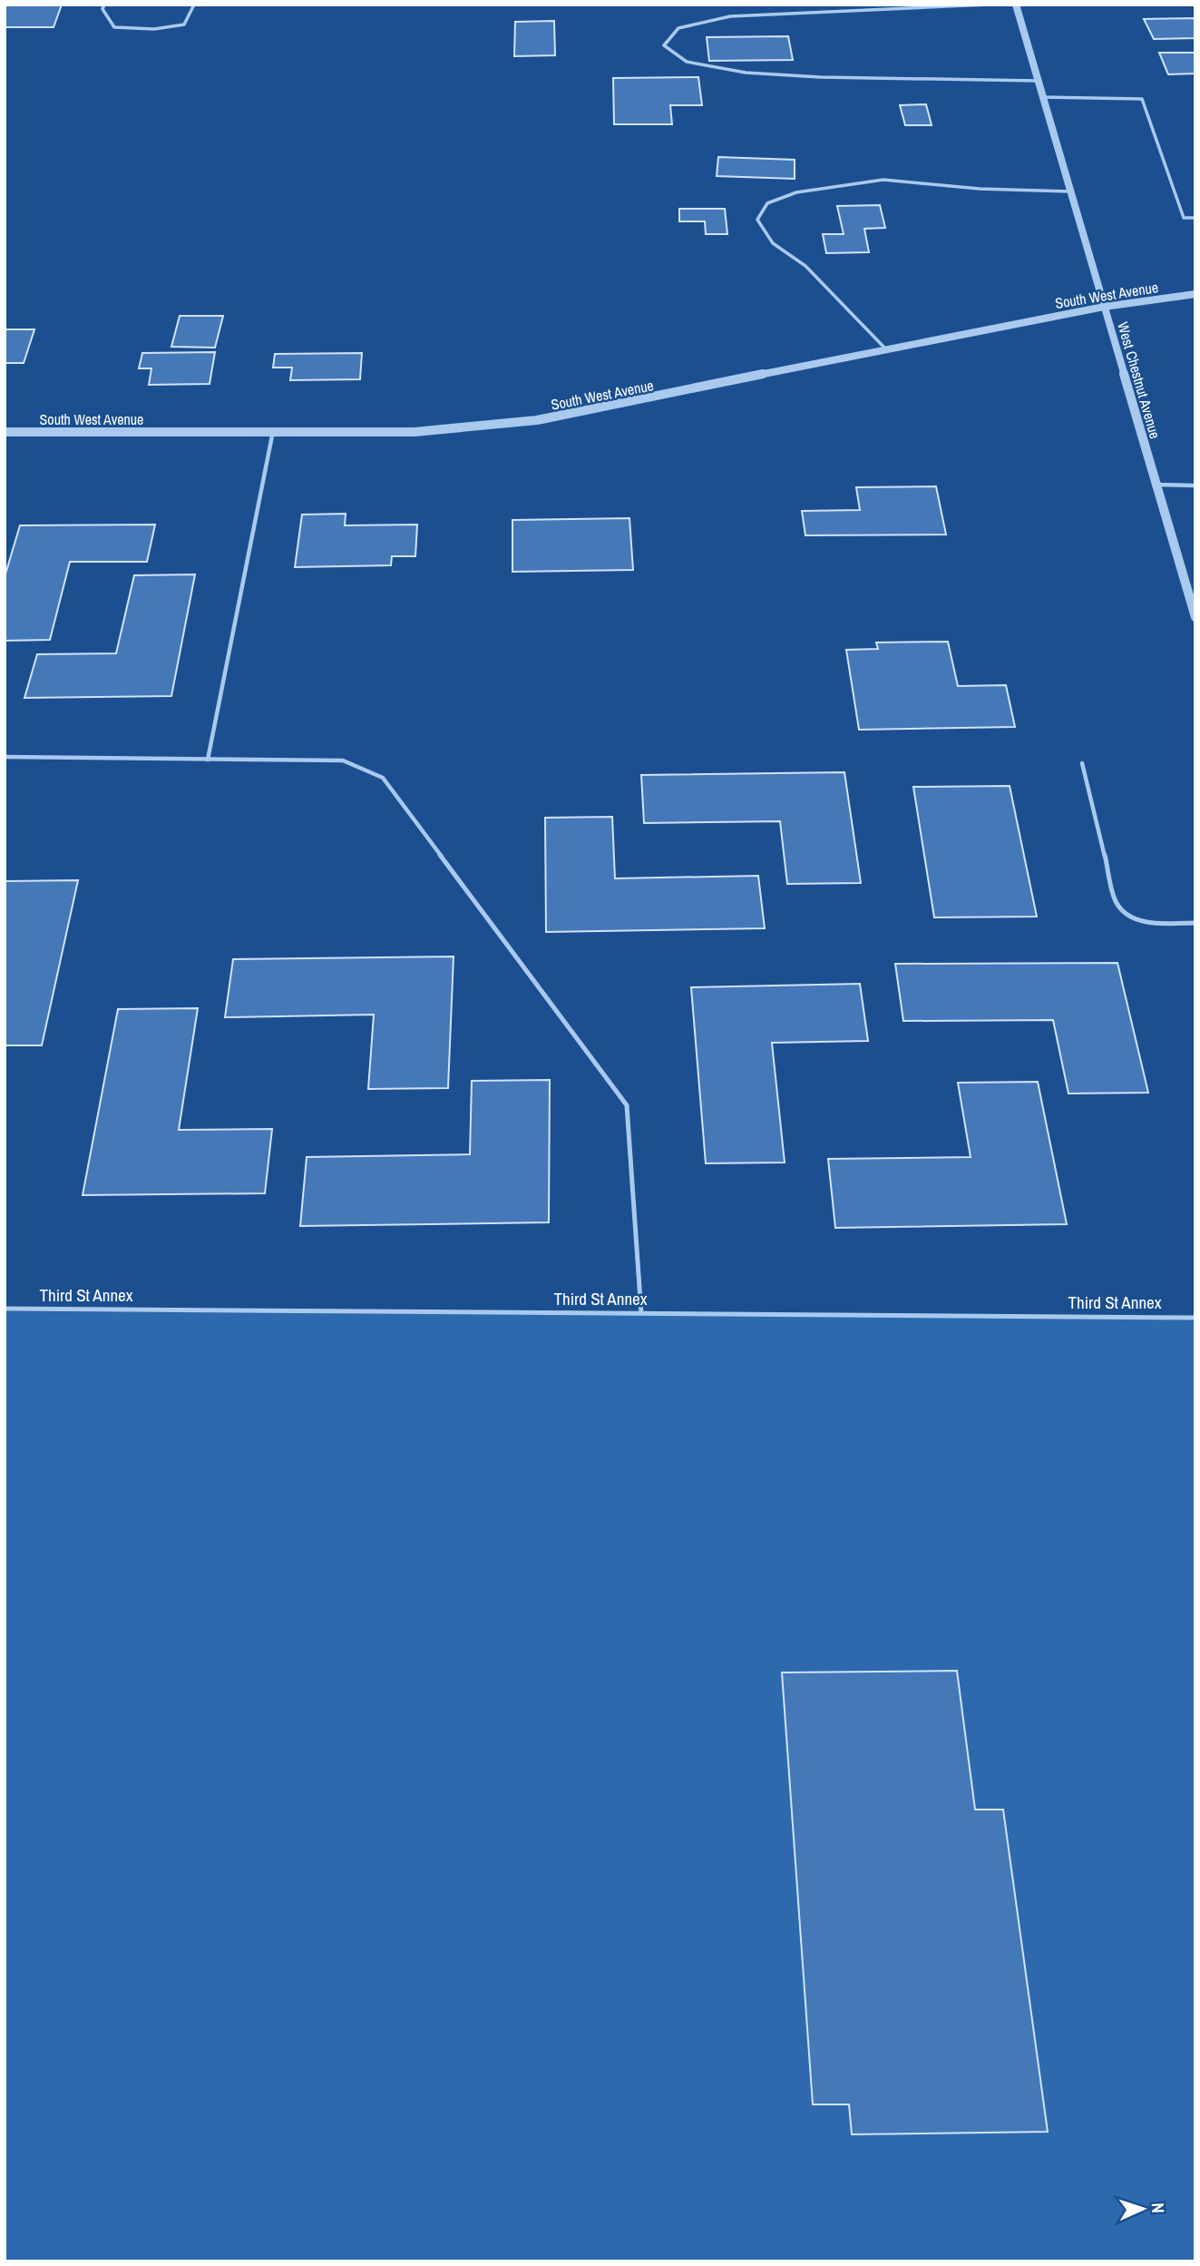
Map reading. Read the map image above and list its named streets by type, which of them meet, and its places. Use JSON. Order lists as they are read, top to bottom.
{
  "streets": {
    "street": ["South West Avenue", "West Chestnut Avenue"],
    "lane": ["Third St Annex"]
  },
  "crossings": [
    ["South West Avenue", "West Chestnut Avenue"]
  ],
  "north": "right"
}
